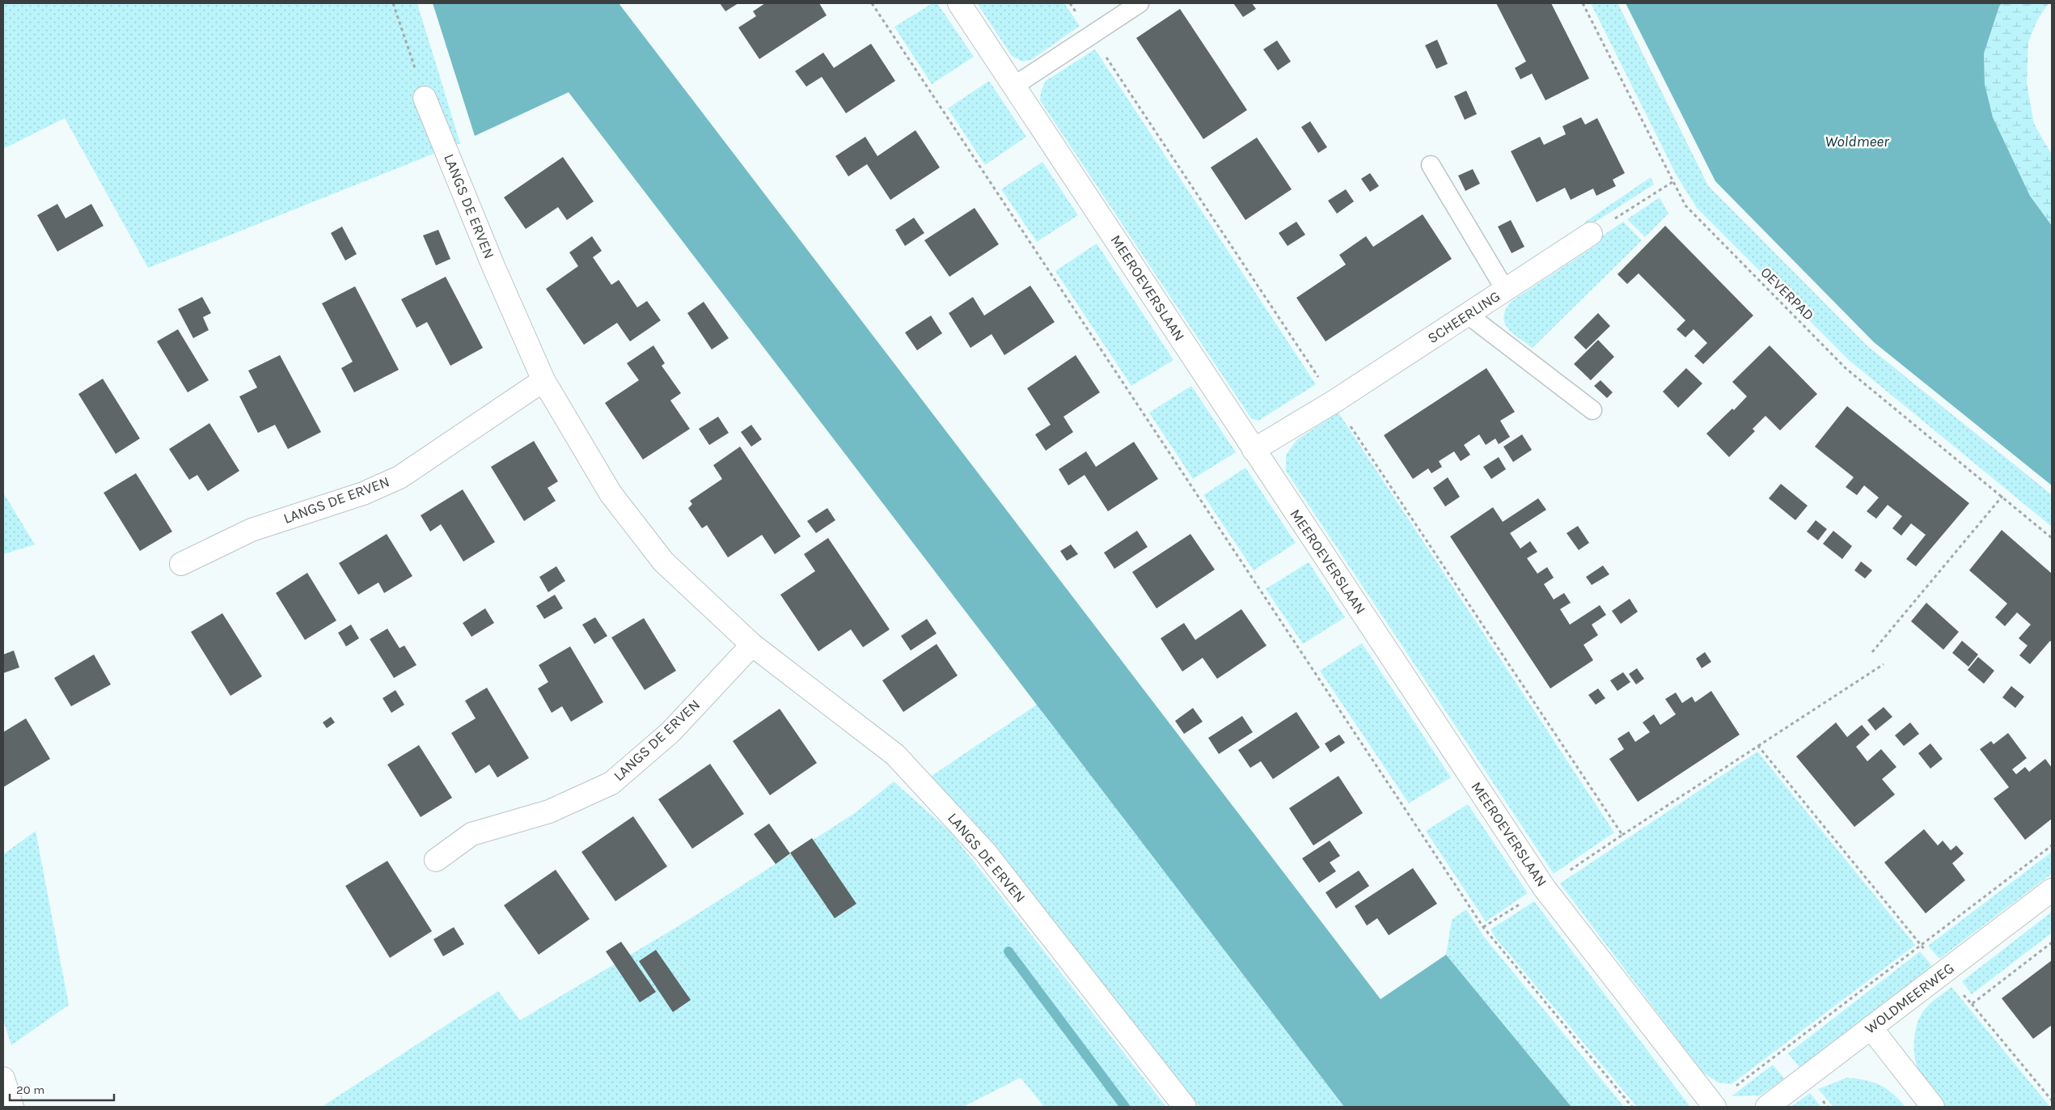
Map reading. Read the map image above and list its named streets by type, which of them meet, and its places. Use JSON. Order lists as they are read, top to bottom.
{
  "streets": {
    "street": [
      "LANGS DE ERVEN",
      "MEEROEVERSLAAN",
      "SCHEERLING",
      "WOLDMEERWEG"
    ],
    "path": ["OEVERPAD"]
  },
  "crossings": [
    ["MEEROEVERSLAAN", "SCHEERLING"]
  ],
  "water": ["Woldmeer"],
  "scale_bar": "20 m"
}
